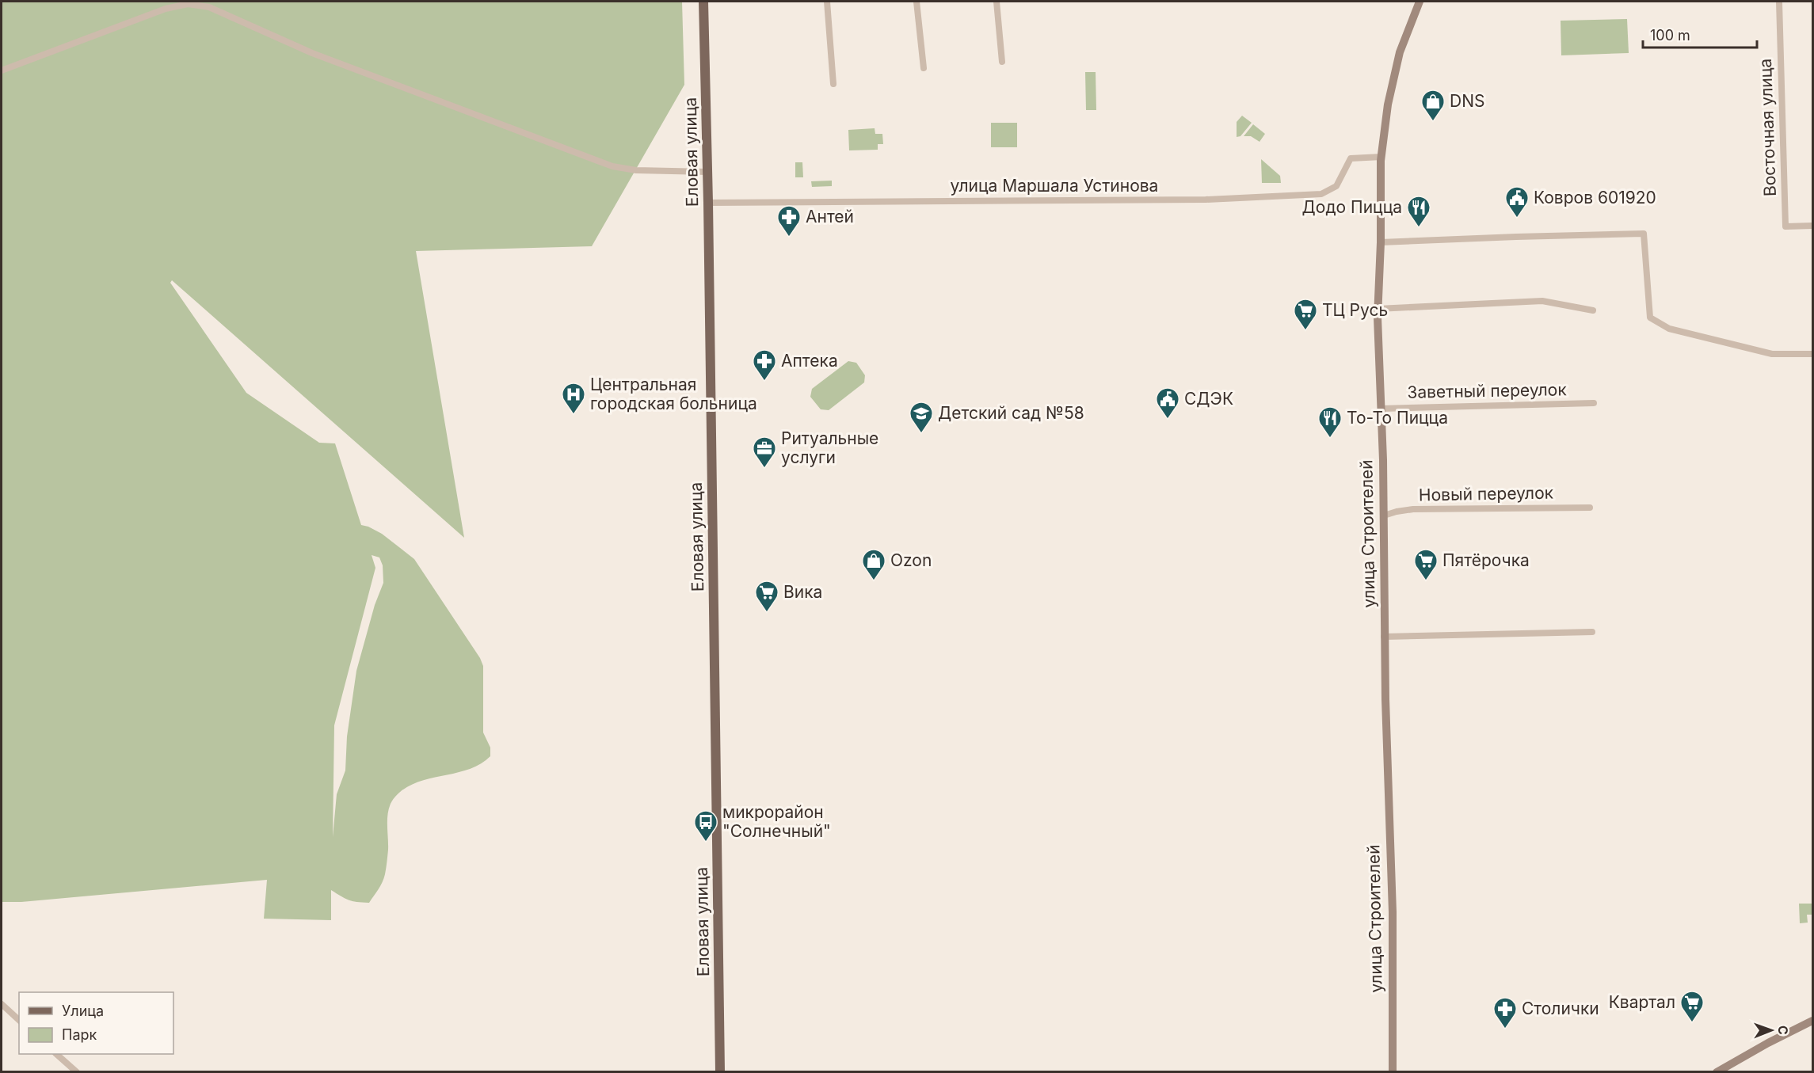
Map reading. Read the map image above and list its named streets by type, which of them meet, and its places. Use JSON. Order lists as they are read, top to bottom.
{
  "streets": {
    "main road": ["Еловая улица", "улица Строителей"],
    "street": [
      "Восточная улица",
      "улица Маршала Устинова",
      "Заветный переулок",
      "Новый переулок"
    ]
  },
  "crossings": [
    ["Еловая улица", "улица Маршала Устинова"],
    ["улица Маршала Устинова", "улица Строителей"],
    ["Заветный переулок", "улица Строителей"],
    ["Новый переулок", "улица Строителей"]
  ],
  "places": {
    "shop": ["DNS", "Ozon"],
    "public building": ["Ковров 601920", "СДЭК"],
    "restaurant": ["Додо Пицца", "То-То Пицца"],
    "pharmacy": ["Антей", "Аптека", "Столички"],
    "supermarket": [
      "ТЦ Русь",
      "Пятёрочка",
      "Вика",
      "Квартал"
    ],
    "hospital": ["Центральная городская больница"],
    "school or university": ["Детский сад №58"],
    "office": ["Ритуальные услуги"],
    "bus stop": ["микрорайон \"Солнечный\""]
  },
  "legend": ["Улица", "Парк"],
  "scale_bar": "100 m",
  "north": "right"
}
